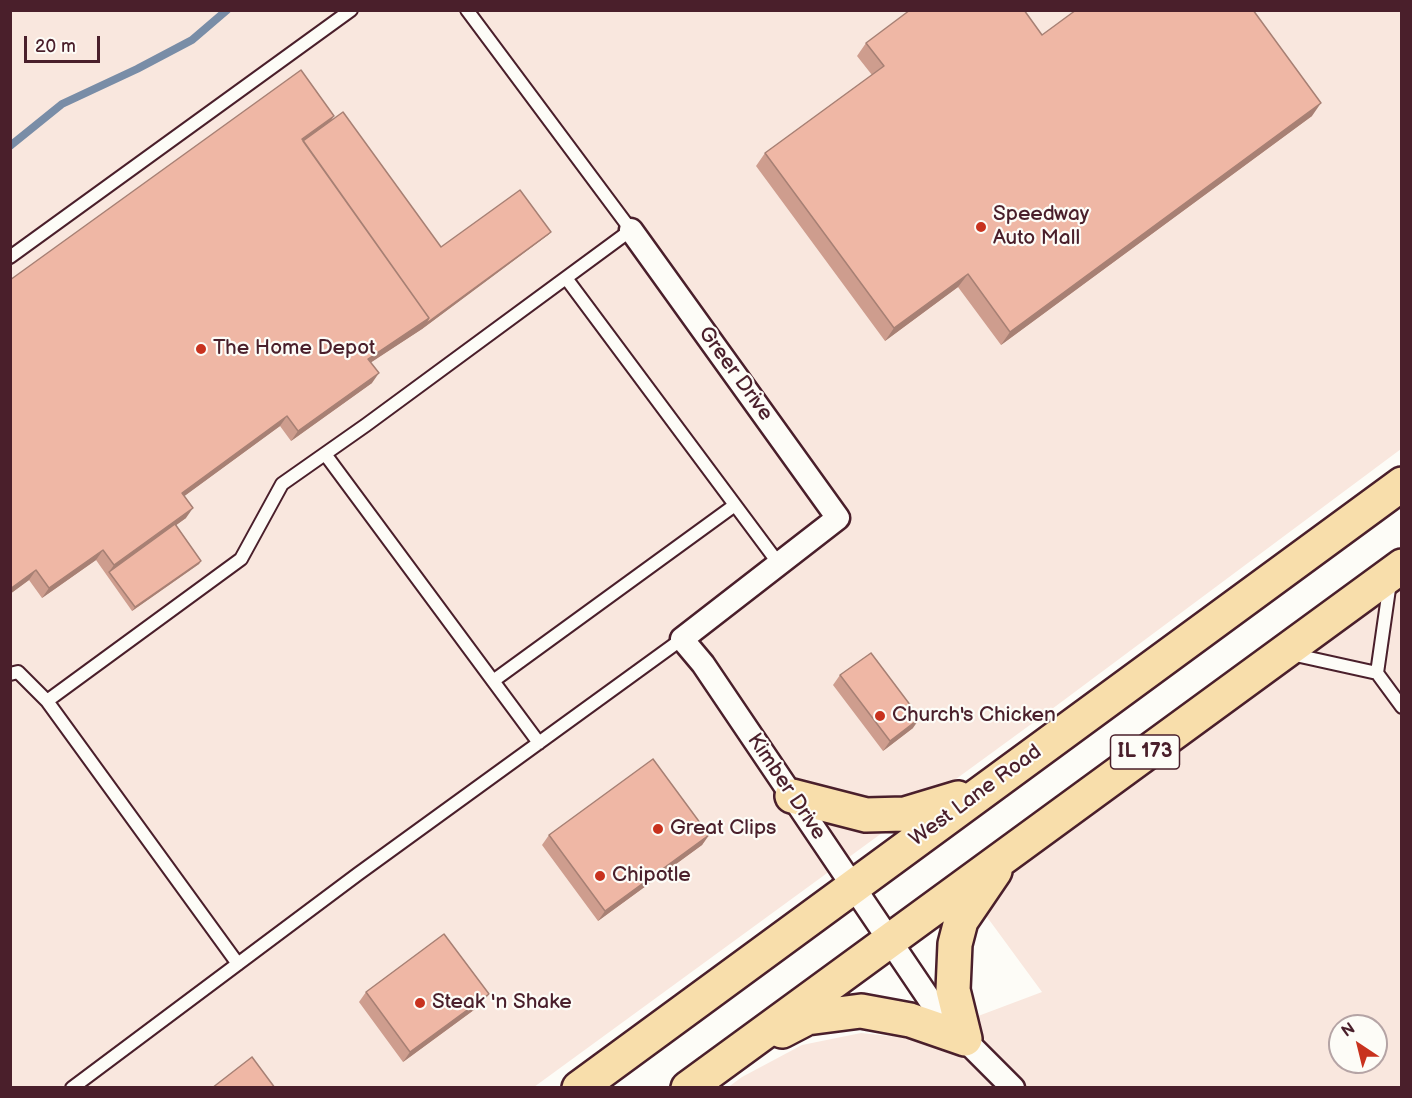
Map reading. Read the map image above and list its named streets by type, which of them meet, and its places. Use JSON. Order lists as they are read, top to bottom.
{
  "streets": {
    "main road": ["IL 173", "West Lane Road"],
    "street": ["Greer Drive", "Kimber Drive"]
  },
  "crossings": [
    ["IL 173", "Kimber Drive"],
    ["Kimber Drive", "West Lane Road"]
  ],
  "places": [
    "Speedway Auto Mall",
    "The Home Depot",
    "Church's Chicken",
    "Great Clips",
    "Chipotle",
    "Steak 'n Shake"
  ],
  "scale_bar": "20 m",
  "north": "top left"
}
